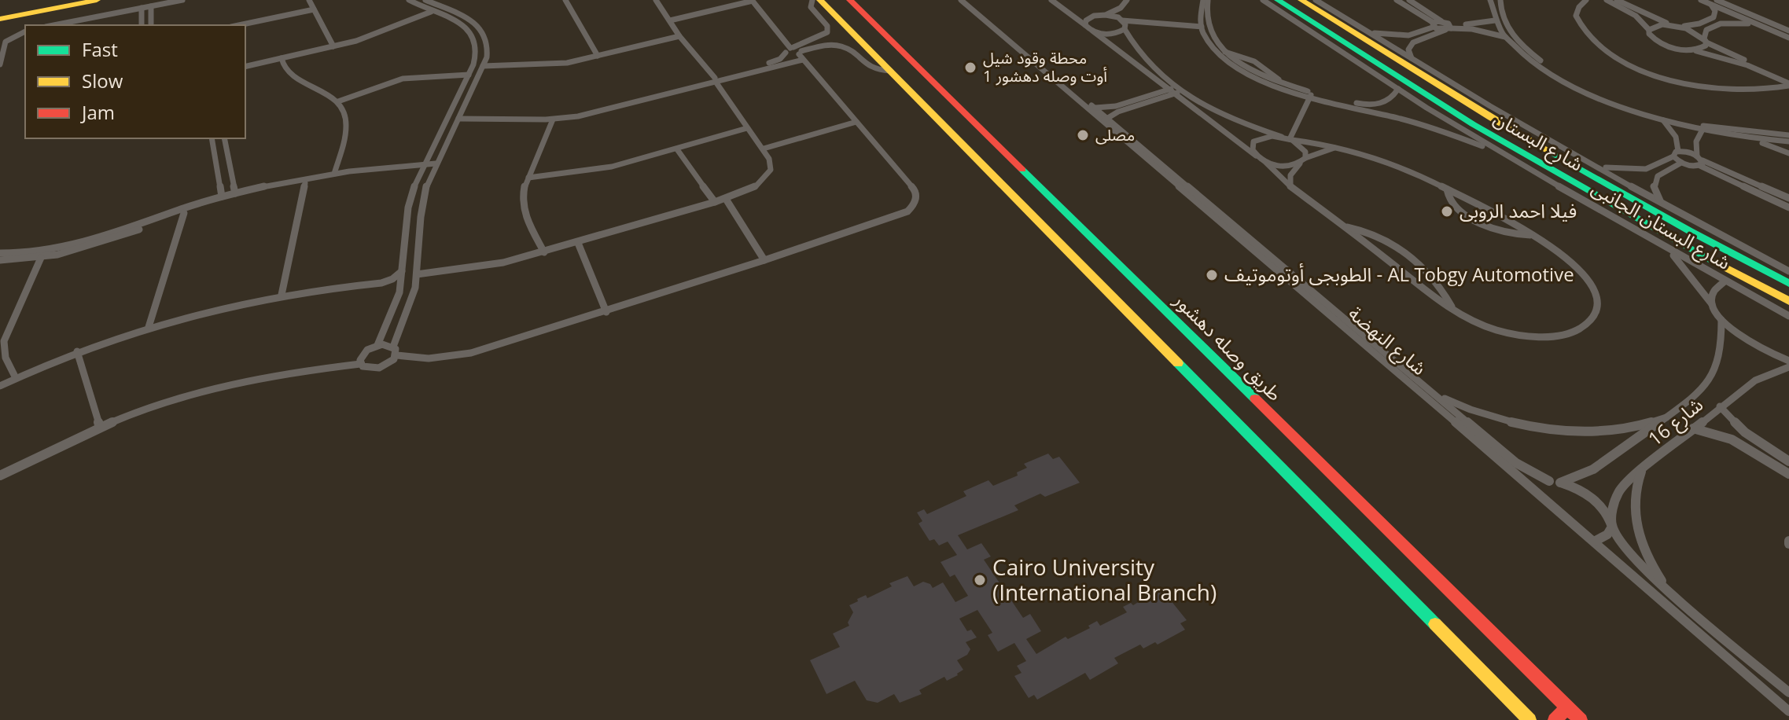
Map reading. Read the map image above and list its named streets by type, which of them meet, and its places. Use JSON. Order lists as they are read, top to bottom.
{
  "streets": {
    "main road": ["شارع البستان", "طريق وصله دهشور"],
    "street": ["شارع البستان الجانبى", "شارع النهضة", "شارع 16"]
  },
  "crossings": [
    ["شارع البستان", "شارع البستان الجانبى"]
  ],
  "places": [
    "محطة وقود شيل أوت وصله دهشور 1",
    "مصلى",
    "فيلا احمد الروبى",
    "الطوبجى أوتوموتيف - AL Tobgy Automotive",
    "Cairo University (International Branch)"
  ],
  "legend": ["Fast", "Slow", "Jam"]
}
